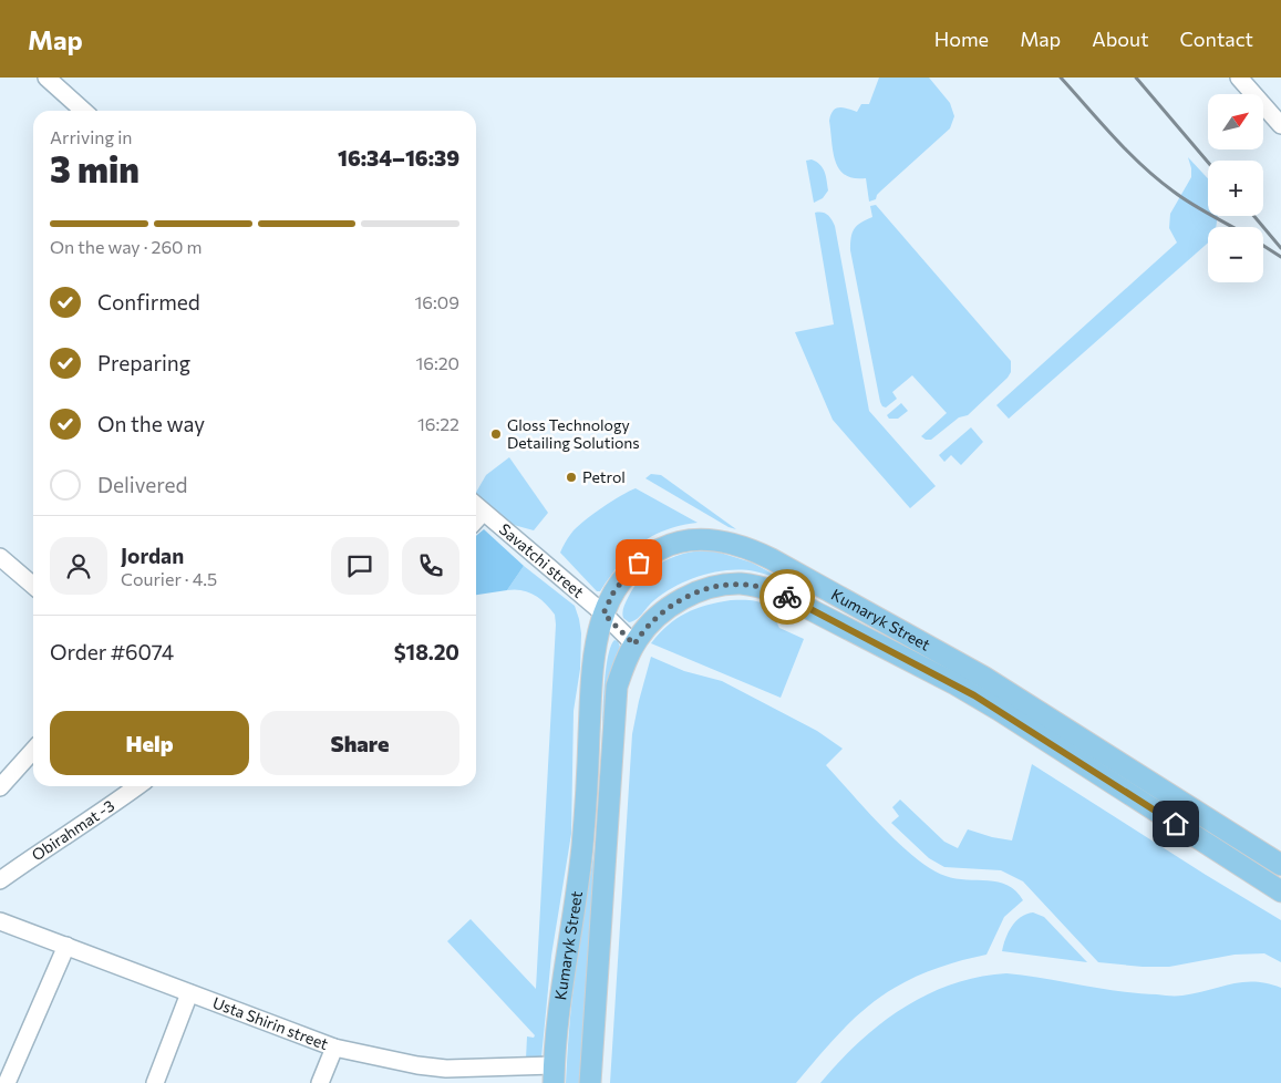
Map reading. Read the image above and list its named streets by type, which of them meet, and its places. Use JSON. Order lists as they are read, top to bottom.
{
  "streets": {
    "main road": ["Kumaryk Street"],
    "street": ["Savatchi street", "Obirahmat -3", "Usta Shirin street"]
  },
  "crossings": [
    ["Savatchi street", "Kumaryk Street"],
    ["Kumaryk Street", "Usta Shirin street"]
  ],
  "places": ["Gloss Technology Detailing Solutions", "Petrol"],
  "north": "top right",
  "page": {
    "header": "Map",
    "nav": [
      "Home",
      "Map",
      "About",
      "Contact"
    ],
    "map_buttons": ["+", "−"],
    "heading": ["3 min", "Arriving in", "16:34–16:39"],
    "panel": [
      "Jordan",
      "Courier · 4.5",
      "Order #6074",
      "$18.20"
    ],
    "bar": "On the way · 260 m",
    "list": [
      ["Confirmed", "16:09"],
      ["Preparing", "16:20"],
      ["On the way", "16:22"],
      "Delivered"
    ],
    "buttons": ["Help", "Share"]
  }
}
